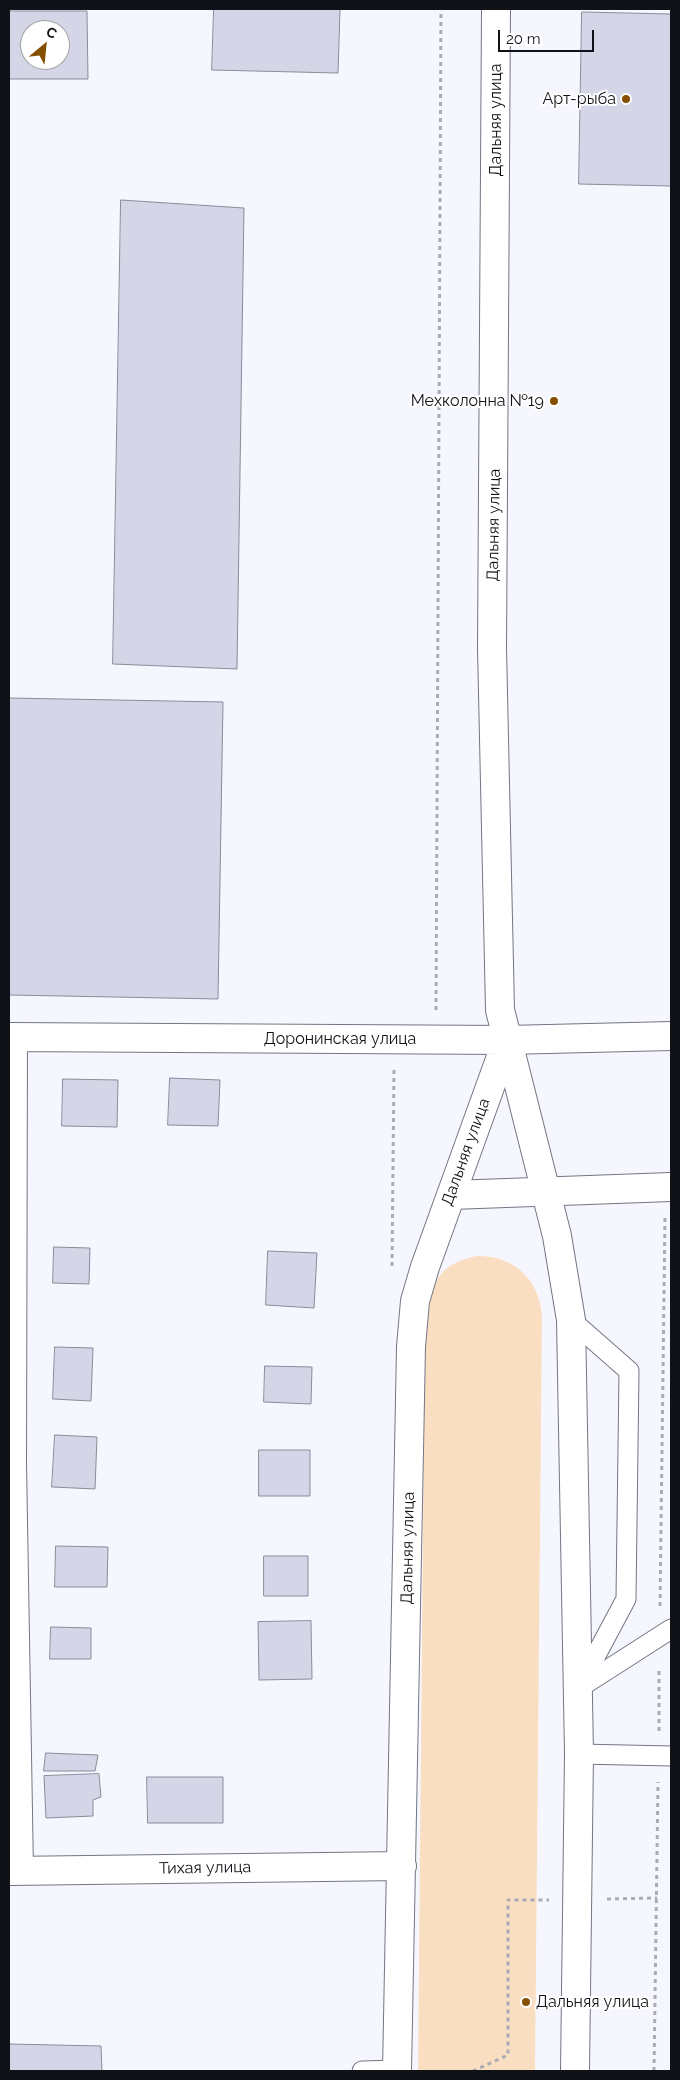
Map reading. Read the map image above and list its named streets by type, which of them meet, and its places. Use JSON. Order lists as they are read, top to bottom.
{
  "streets": {
    "street": ["Дальняя улица", "Доронинская улица", "Тихая улица"]
  },
  "crossings": [
    ["Дальняя улица", "Доронинская улица"],
    ["Дальняя улица", "Тихая улица"]
  ],
  "places": ["Арт-рыба", "Мехколонна №19", "Дальняя улица"],
  "scale_bar": "20 m",
  "north": "top right"
}
